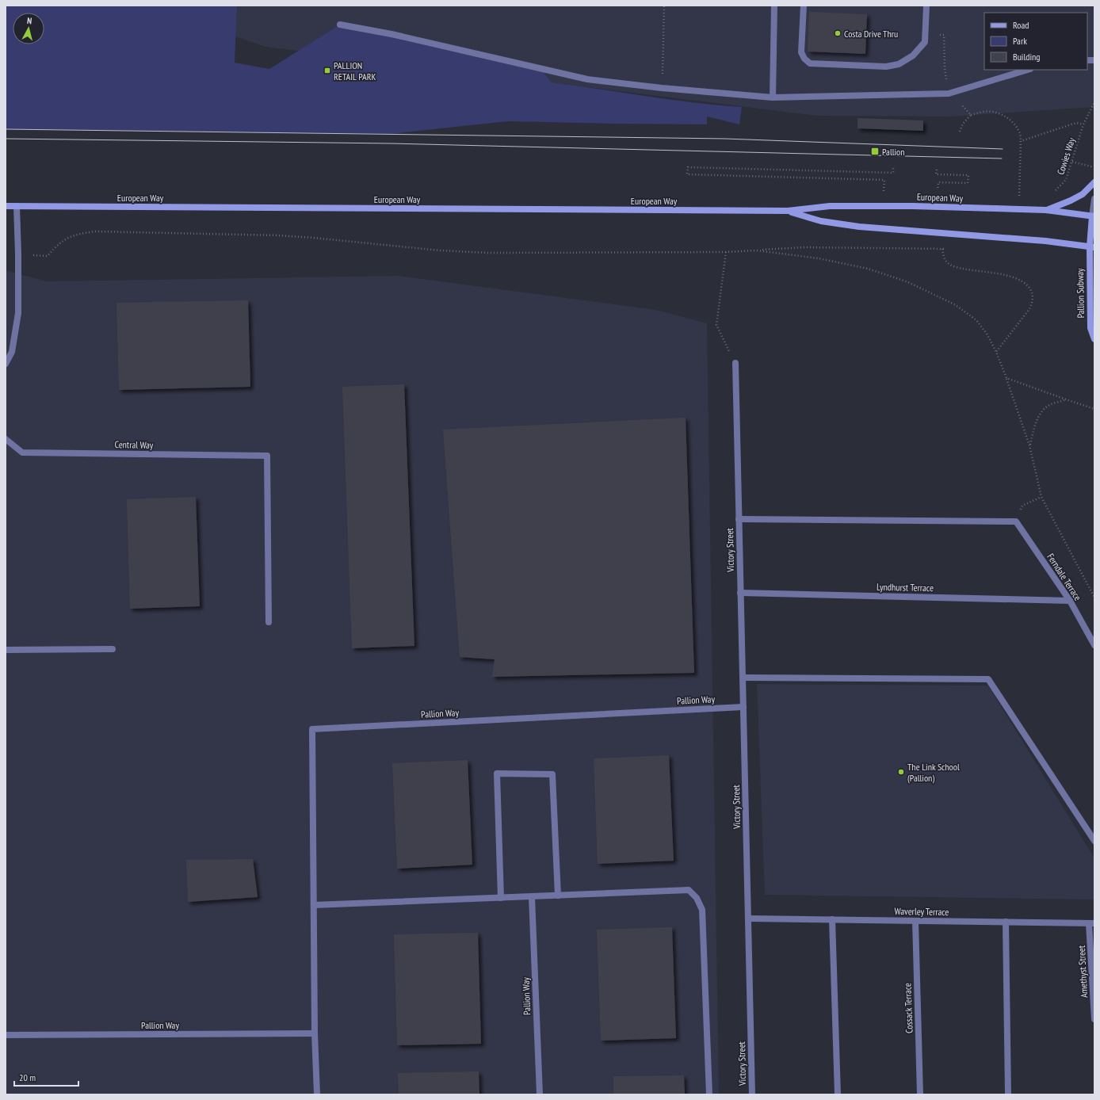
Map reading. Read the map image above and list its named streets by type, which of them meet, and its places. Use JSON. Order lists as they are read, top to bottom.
{
  "streets": {
    "street": [
      "European Way",
      "Pallion Subway",
      "Central Way",
      "Victory Street",
      "Ferndale Terrace",
      "Lyndhurst Terrace",
      "Pallion Way",
      "Waverley Terrace",
      "Amethyst Street",
      "Cossack Terrace"
    ],
    "path": ["Cowies Way"]
  },
  "crossings": [
    ["European Way", "Pallion Subway"],
    ["Victory Street", "Ferndale Terrace"],
    ["Victory Street", "Lyndhurst Terrace"],
    ["Victory Street", "Pallion Way"],
    ["Victory Street", "Waverley Terrace"],
    ["Ferndale Terrace", "Lyndhurst Terrace"],
    ["Waverley Terrace", "Amethyst Street"],
    ["Waverley Terrace", "Cossack Terrace"]
  ],
  "places": {
    "other": ["Costa Drive Thru", "The Link School (Pallion)"],
    "transit": ["PALLION RETAIL PARK", "Pallion"]
  },
  "legend": ["Road", "Park", "Building"],
  "scale_bar": "20 m",
  "north": "top"
}
